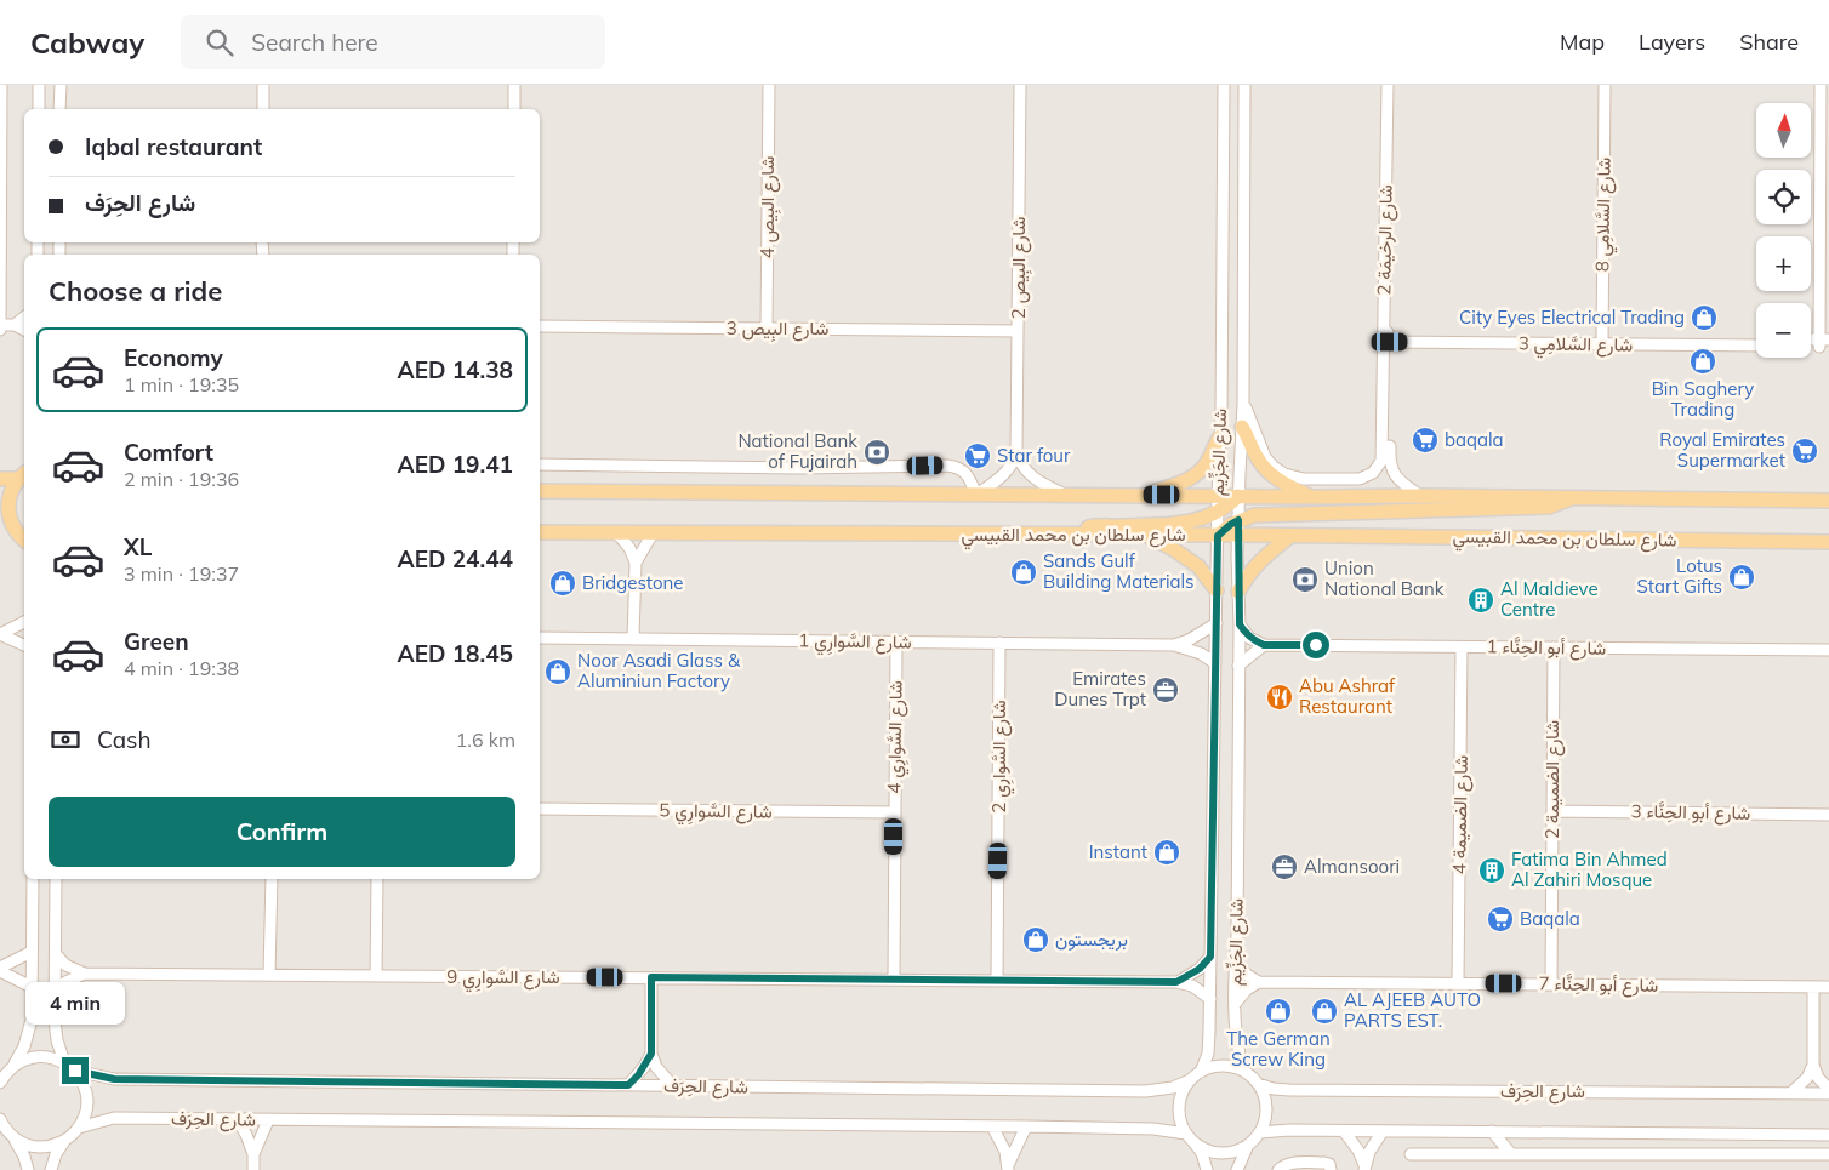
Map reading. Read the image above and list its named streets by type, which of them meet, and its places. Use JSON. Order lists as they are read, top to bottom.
{
  "streets": {
    "main road": ["شارع سلطان بن محمد القبيسي"],
    "street": [
      "شارع البِيص 4",
      "شارع السَّلامِي 8",
      "شارع الرخيمَة 2",
      "شارع البِيص 2",
      "شارع البِيص 3",
      "شارع السَّلامِي 3",
      "شارع الجَزِّيم",
      "شارع السَّوارِي 1",
      "شارع أبو الحِنَّاء 1",
      "شارع السَّوارِي 4",
      "شارع السَّوارِي 2",
      "شارع الضميمة 2",
      "شارع السَّوارِي 5",
      "شارع أبو الحِنَّاء 3",
      "شارع الضميمة 4",
      "شارع السَّوارِي 9",
      "شارع أبو الحِنَّاء 7",
      "شارع الحِرَف"
    ]
  },
  "crossings": [
    ["شارع البِيص 4", "شارع البِيص 3"],
    ["شارع السَّلامِي 8", "شارع السَّلامِي 3"],
    ["شارع الرخيمَة 2", "شارع السَّلامِي 3"],
    ["شارع الرخيمَة 2", "شارع الجَزِّيم"],
    ["شارع البِيص 2", "شارع البِيص 3"],
    ["شارع الجَزِّيم", "شارع سلطان بن محمد القبيسي"],
    ["شارع الجَزِّيم", "شارع السَّوارِي 1"],
    ["شارع الجَزِّيم", "شارع السَّوارِي 9"],
    ["شارع الجَزِّيم", "شارع الحِرَف"],
    ["شارع السَّوارِي 1", "شارع السَّوارِي 4"],
    ["شارع السَّوارِي 1", "شارع السَّوارِي 2"],
    ["شارع أبو الحِنَّاء 1", "شارع الضميمة 2"],
    ["شارع أبو الحِنَّاء 1", "شارع الضميمة 4"],
    ["شارع السَّوارِي 4", "شارع السَّوارِي 5"],
    ["شارع السَّوارِي 4", "شارع السَّوارِي 9"],
    ["شارع السَّوارِي 2", "شارع السَّوارِي 9"],
    ["شارع الضميمة 2", "شارع أبو الحِنَّاء 3"],
    ["شارع الضميمة 2", "شارع أبو الحِنَّاء 7"],
    ["شارع الضميمة 4", "شارع أبو الحِنَّاء 7"]
  ],
  "places": {
    "shop": [
      "City Eyes Electrical Trading",
      "Bin Saghery Trading",
      "Sands Gulf Building Materials",
      "Lotus Start Gifts",
      "Bridgestone",
      "Noor Asadi Glass & Aluminiun Factory",
      "Instant",
      "بريجستون",
      "The German Screw King",
      "AL AJEEB AUTO PARTS EST."
    ],
    "supermarket": [
      "baqala",
      "Royal Emirates Supermarket",
      "Star four",
      "Baqala"
    ],
    "bank": ["National Bank of Fujairah", "Union National Bank"],
    "building": ["Al Maldieve Centre", "Fatima Bin Ahmed Al Zahiri Mosque"],
    "office": ["Emirates Dunes Trpt", "Almansoori"],
    "restaurant": ["Abu Ashraf Restaurant"]
  },
  "north": "top",
  "page": {
    "header": "Cabway",
    "search": "Search here",
    "nav": ["Map", "Layers", "Share"],
    "map_buttons": ["+", "−"],
    "banner": ["Iqbal restaurant", "شارع الحِرَف"],
    "heading": "Choose a ride",
    "list": [
      {
        "name": "Economy",
        "note": "1 min · 19:35",
        "value": "AED 14.38"
      },
      {
        "name": "Comfort",
        "note": "2 min · 19:36",
        "value": "AED 19.41"
      },
      {
        "name": "XL",
        "note": "3 min · 19:37",
        "value": "AED 24.44"
      },
      {
        "name": "Green",
        "note": "4 min · 19:38",
        "value": "AED 18.45"
      }
    ],
    "pay": ["Cash", "1.6 km"],
    "buttons": "Confirm",
    "bubble": "4 min"
  }
}
